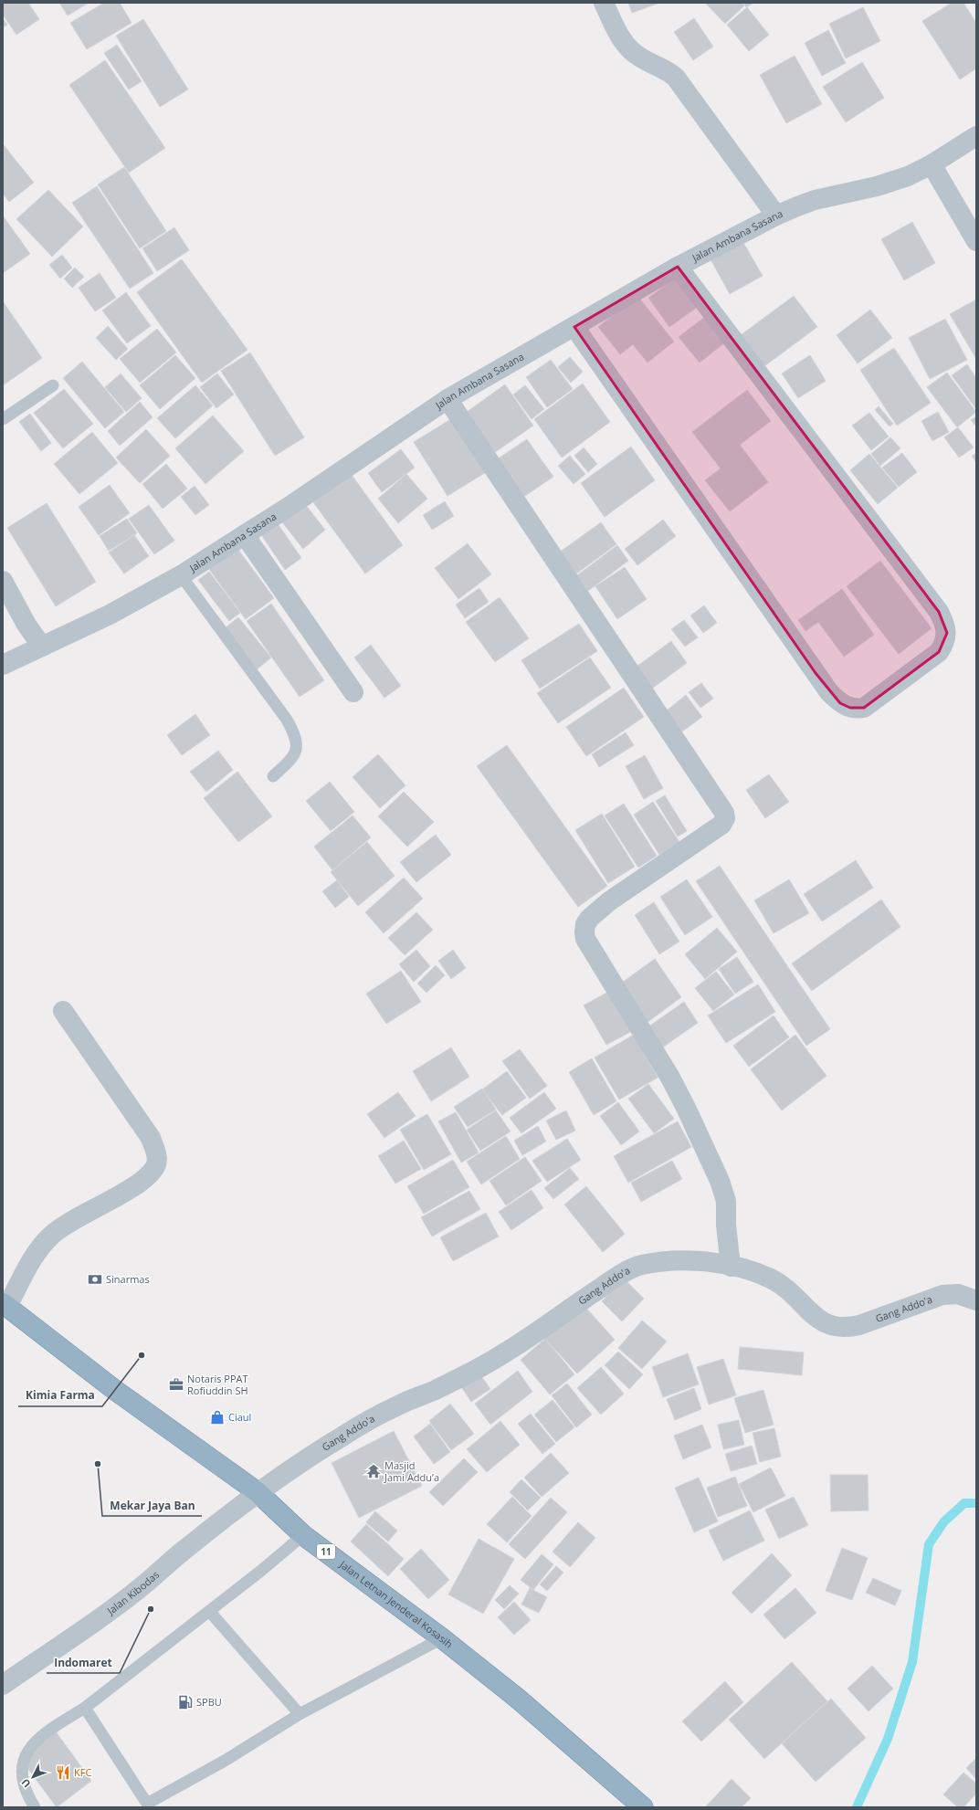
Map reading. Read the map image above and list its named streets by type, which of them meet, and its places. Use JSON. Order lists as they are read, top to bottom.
{
  "streets": {
    "highway": ["11", "Jalan Letnan Jenderal Kosasih"],
    "street": ["Jalan Ambana Sasana", "Gang Addo'a", "Jalan Kibodas"]
  },
  "crossings": [
    ["Gang Addo'a", "Jalan Kibodas"],
    ["Gang Addo'a", "Jalan Letnan Jenderal Kosasih"],
    ["Jalan Kibodas", "Jalan Letnan Jenderal Kosasih"]
  ],
  "places": {
    "bank": ["Sinarmas"],
    "other": ["Kimia Farma", "Mekar Jaya Ban", "Indomaret"],
    "office": ["Notaris PPAT Rofiuddin SH"],
    "shop": ["Ciaul"],
    "temple": ["Masjid Jami Addu’a"],
    "fuel station": ["SPBU"],
    "restaurant": ["KFC"]
  },
  "north": "bottom left"
}
